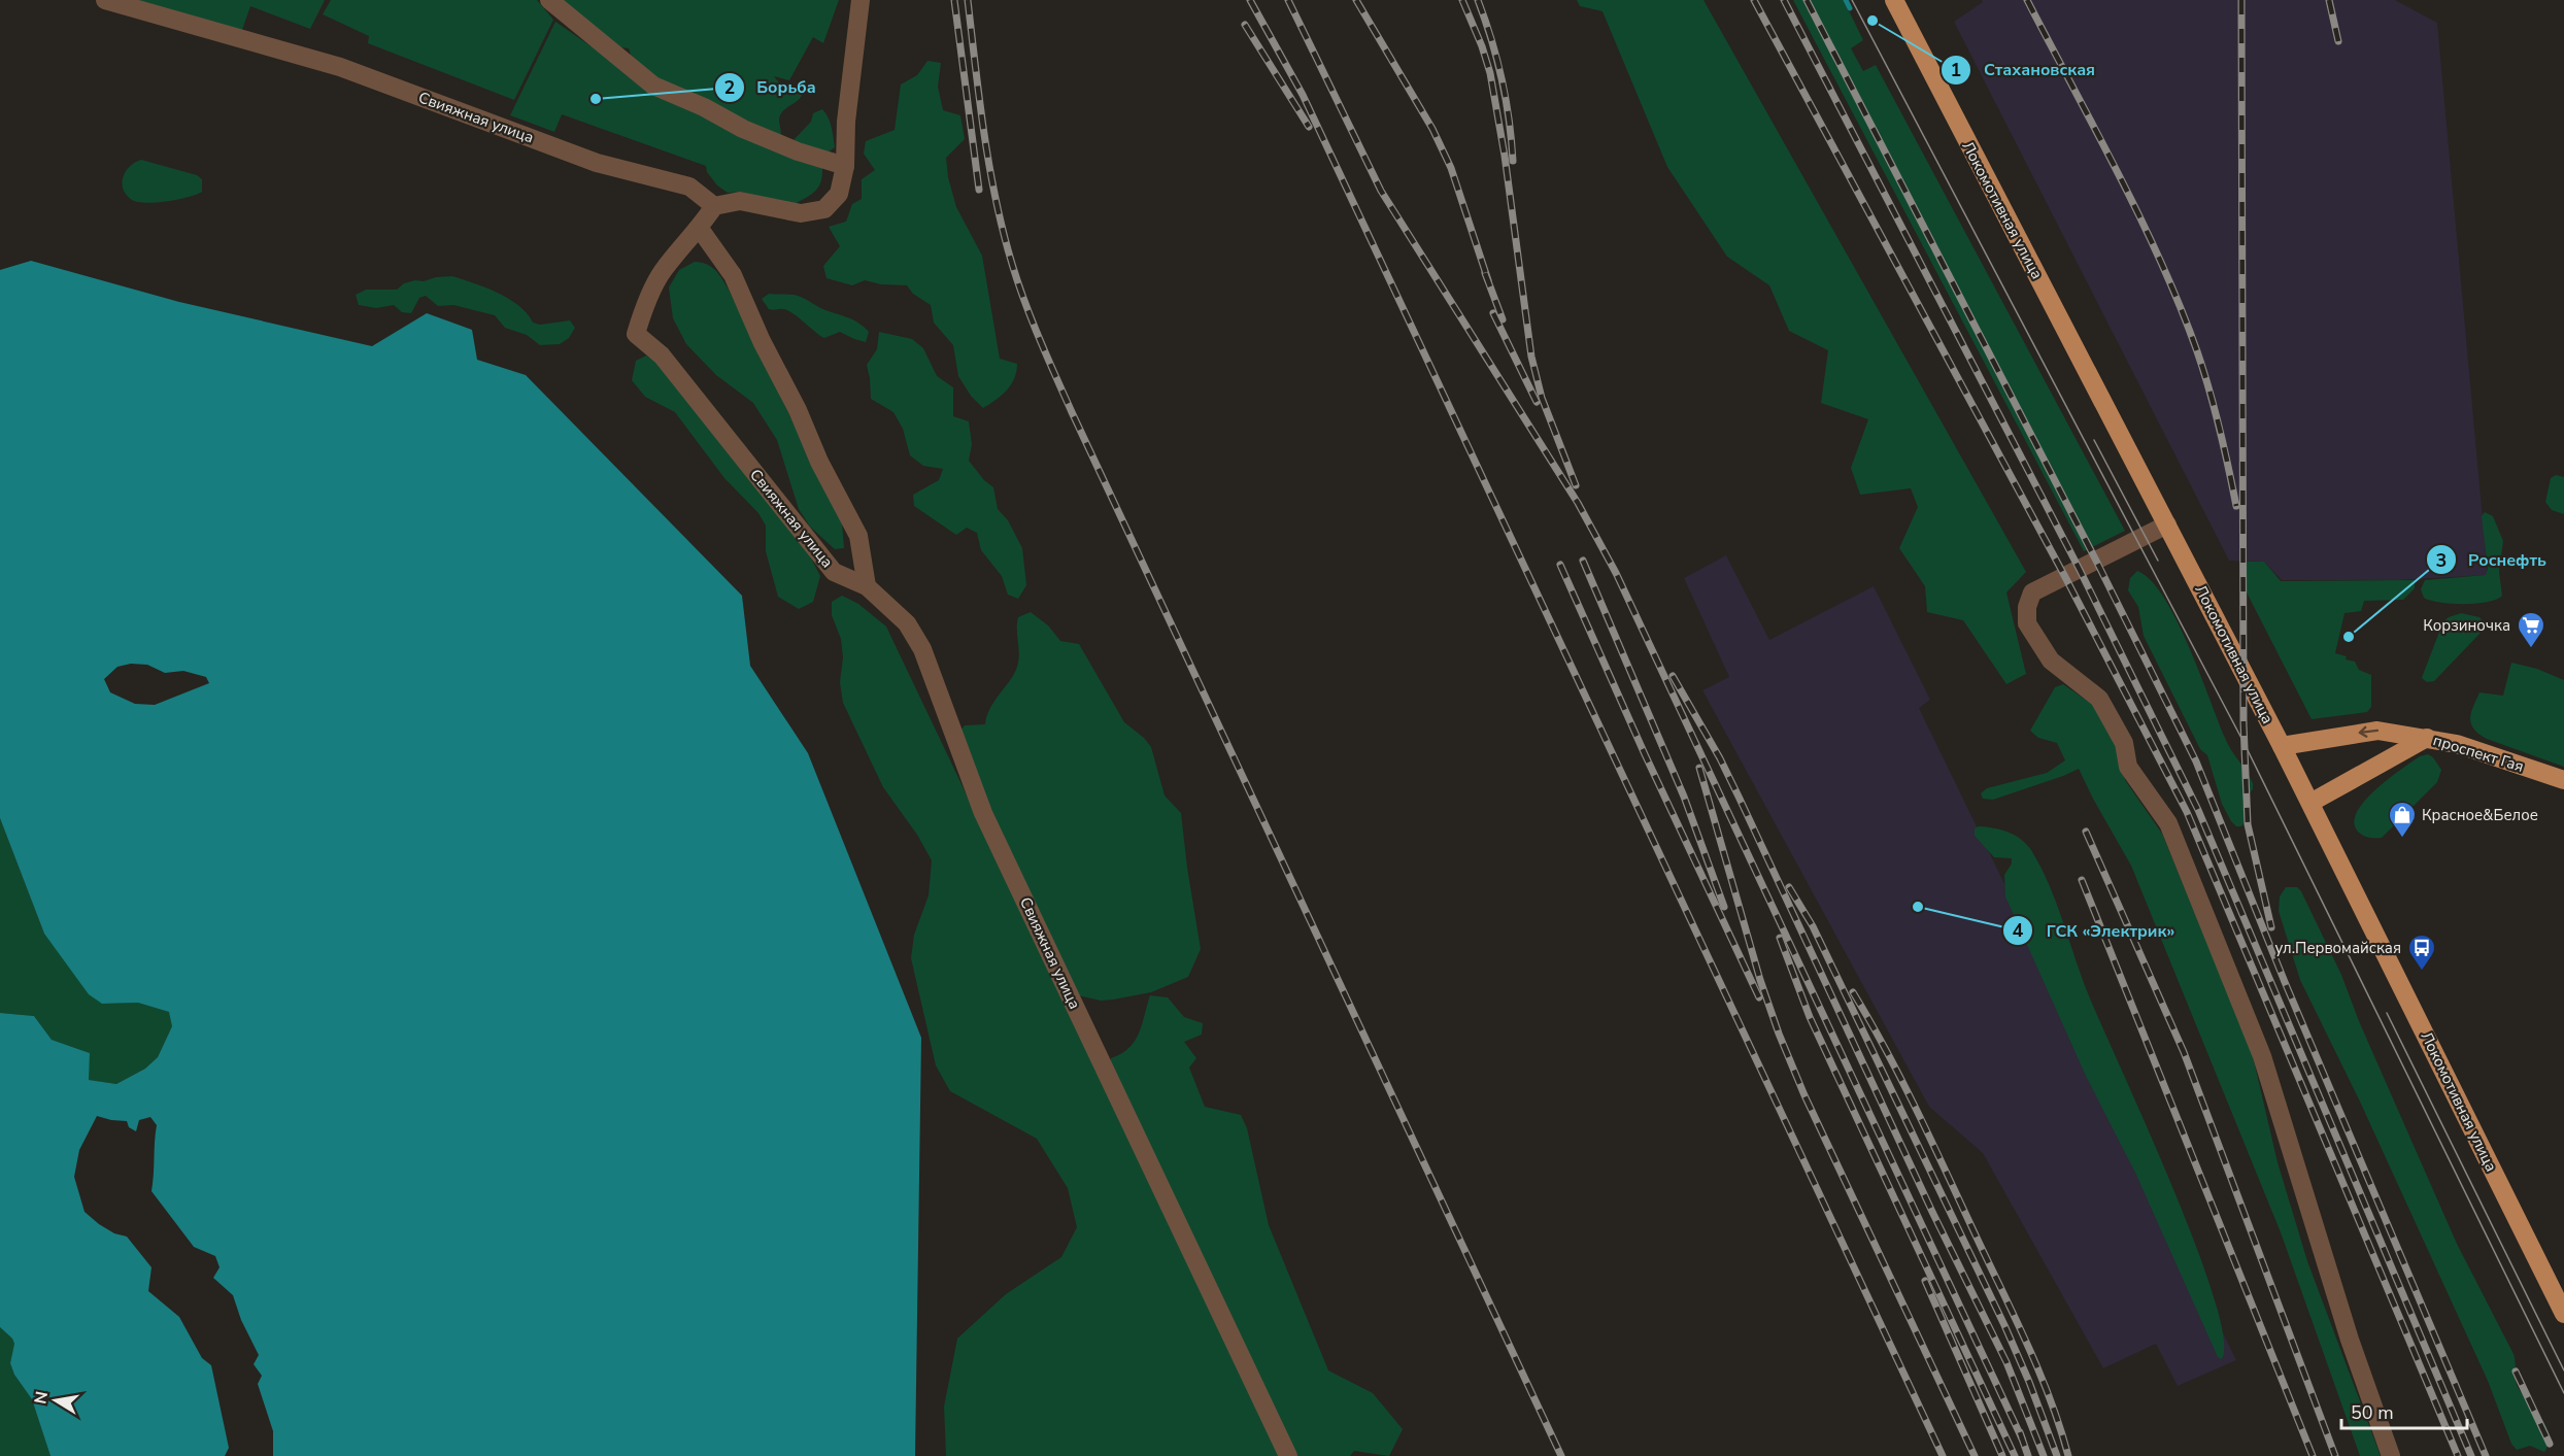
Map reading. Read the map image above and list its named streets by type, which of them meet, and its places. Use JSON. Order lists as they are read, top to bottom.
{
  "streets": {
    "main road": ["Локомотивная улица", "проспект Гая"],
    "street": ["Свияжная улица"]
  },
  "crossings": [
    ["Локомотивная улица", "проспект Гая"]
  ],
  "one_way": ["проспект Гая"],
  "places": {
    "other": [
      "Стахановская",
      "Борьба",
      "Роснефть",
      "ГСК «Электрик»"
    ],
    "supermarket": ["Корзиночка"],
    "shop": ["Красное&Белое"],
    "bus stop": ["ул.Первомайская"]
  },
  "scale_bar": "50 m",
  "north": "left"
}
